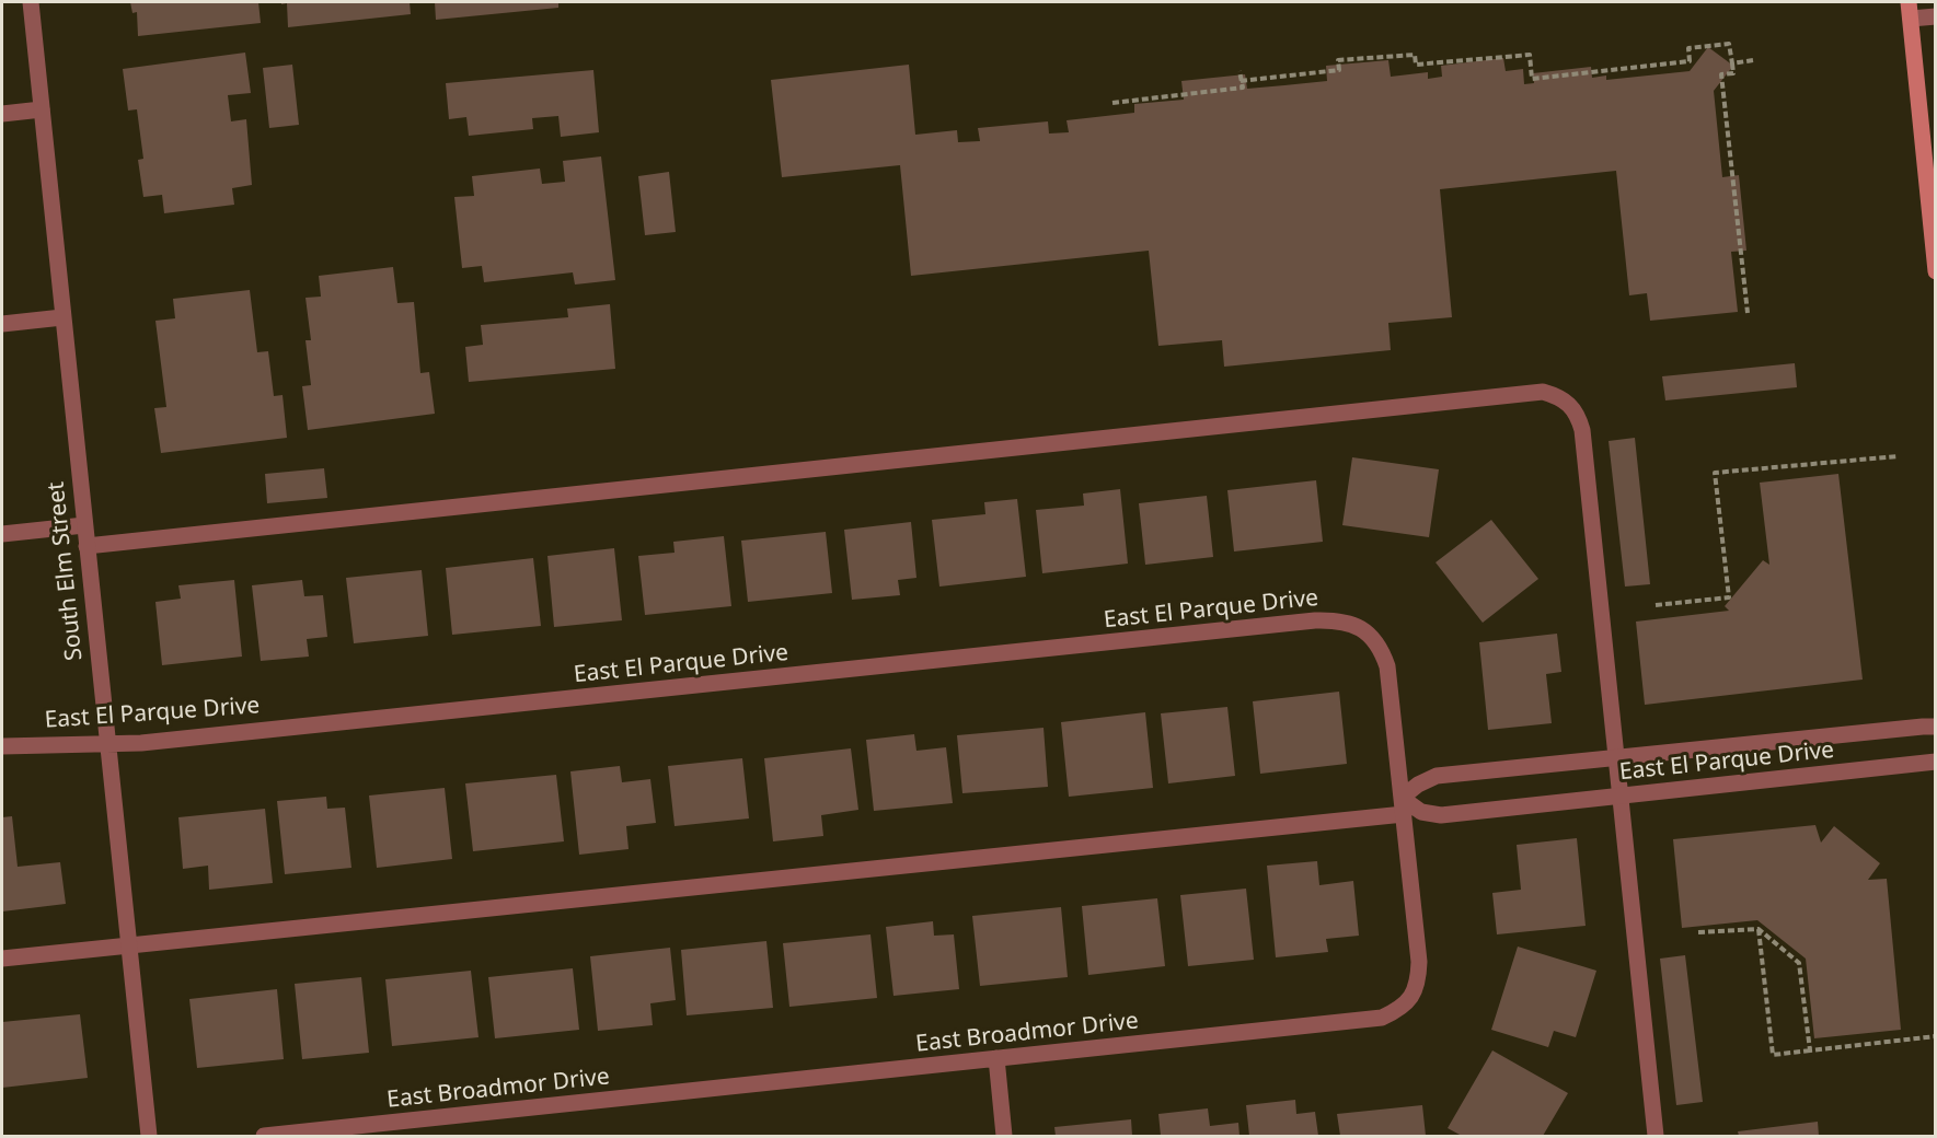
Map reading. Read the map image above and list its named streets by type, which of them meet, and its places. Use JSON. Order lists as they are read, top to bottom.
{
  "streets": {
    "street": ["South Elm Street", "East El Parque Drive", "East Broadmor Drive"]
  },
  "crossings": [
    ["South Elm Street", "East El Parque Drive"],
    ["East El Parque Drive", "East Broadmor Drive"]
  ]
}
